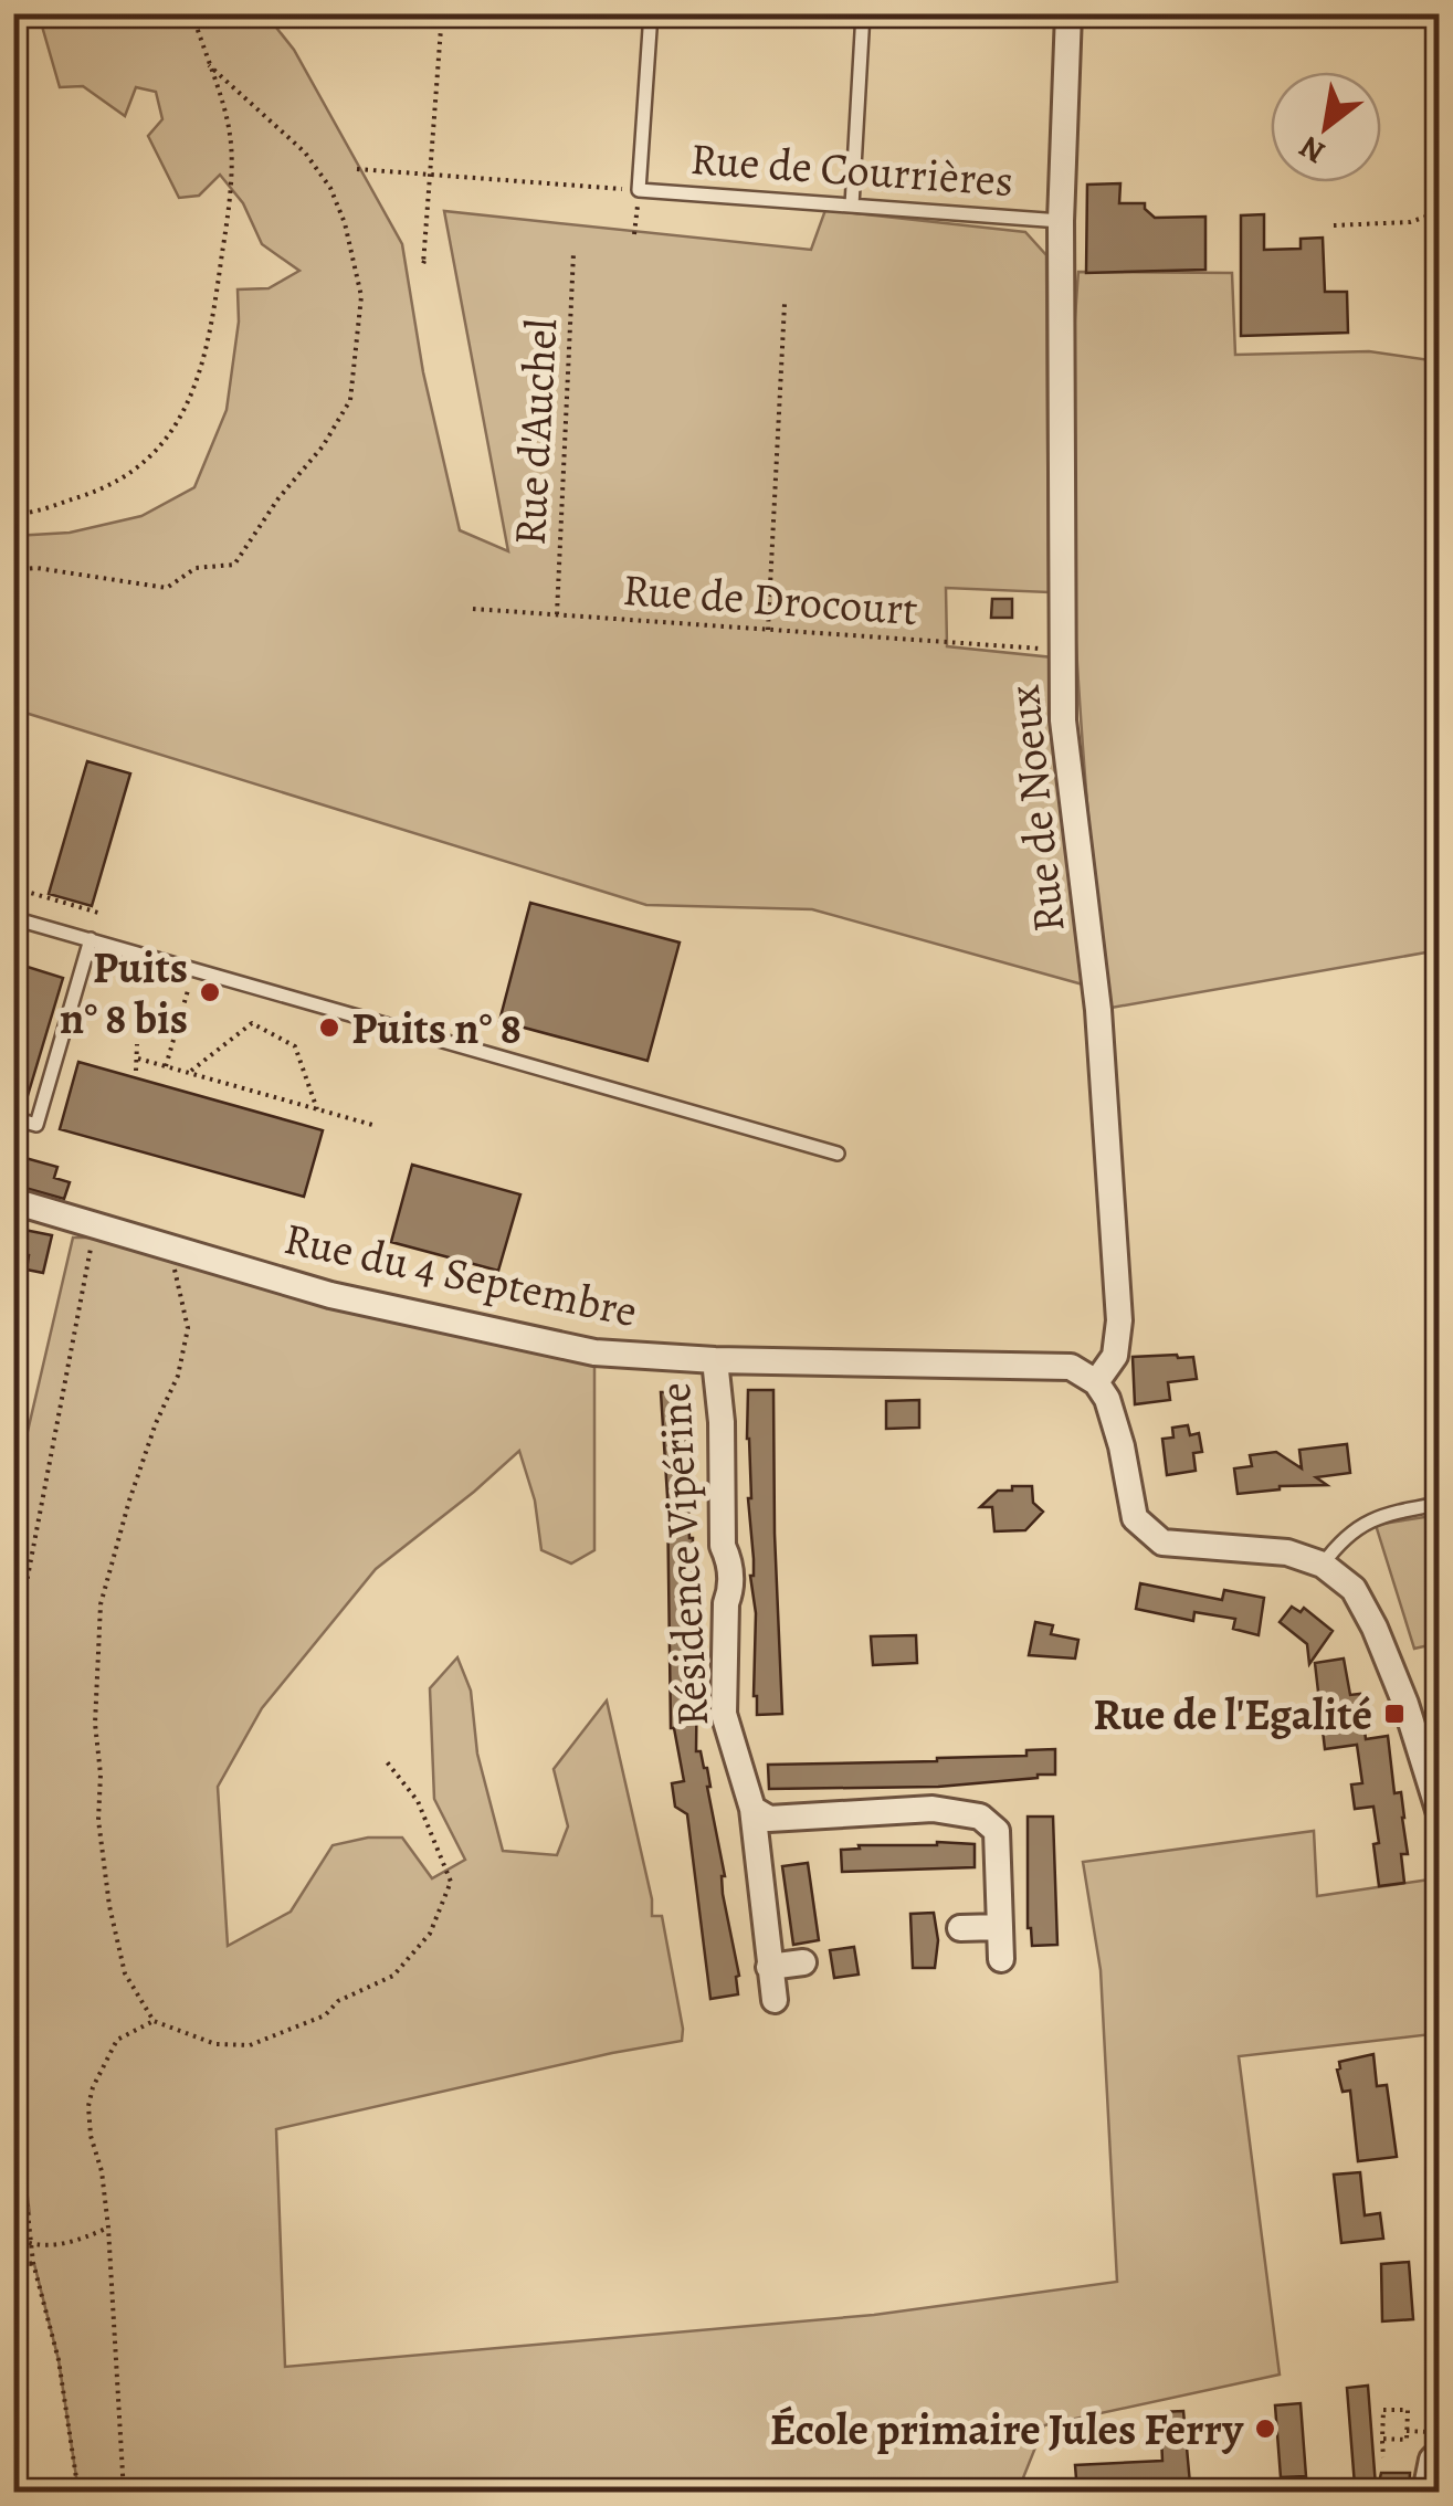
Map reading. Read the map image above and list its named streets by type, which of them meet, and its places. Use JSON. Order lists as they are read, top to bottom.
{
  "streets": {
    "street": ["Rue de Noeux", "Rue du 4 Septembre", "Résidence Vipérine"],
    "lane": ["Rue de Courrières"],
    "path": ["Rue d'Auchel", "Rue de Drocourt"]
  },
  "crossings": [
    ["Rue de Courrières", "Rue de Noeux"],
    ["Rue d'Auchel", "Rue de Drocourt"],
    ["Rue de Drocourt", "Rue de Noeux"],
    ["Rue de Noeux", "Rue du 4 Septembre"],
    ["Rue du 4 Septembre", "Résidence Vipérine"]
  ],
  "places": {
    "other": ["Puits n° 8 bis", "Puits n° 8", "École primaire Jules Ferry"],
    "transit": ["Rue de l'Egalité"]
  },
  "north": "bottom left"
}
